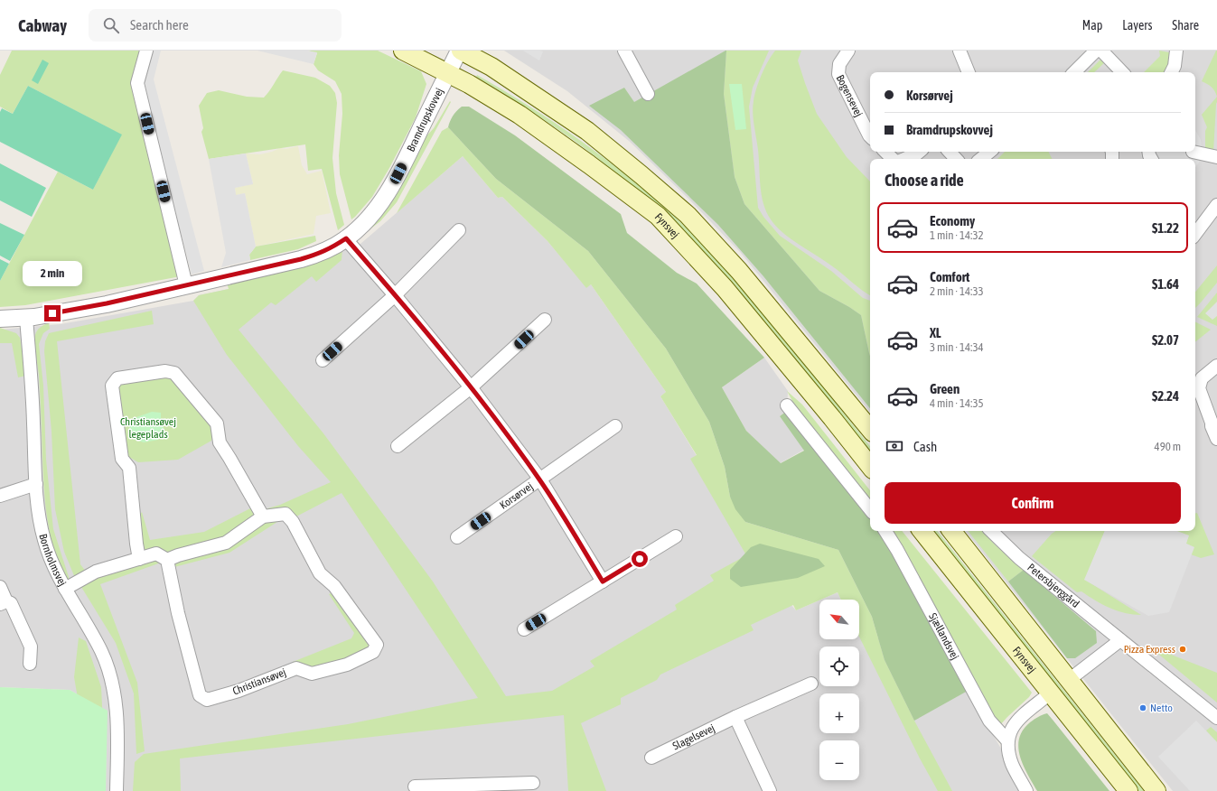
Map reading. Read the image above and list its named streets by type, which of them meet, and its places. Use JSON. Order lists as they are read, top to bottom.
{
  "streets": {
    "main road": ["Fynsvej"],
    "street": [
      "Bogensevej",
      "Bramdrupskovvej",
      "Korsørvej",
      "Bornholmsvej",
      "Petersbjerggård",
      "Sjællandsvej",
      "Christiansøvej",
      "Slagelsevej"
    ]
  },
  "crossings": [
    ["Bramdrupskovvej", "Fynsvej"],
    ["Bramdrupskovvej", "Korsørvej"],
    ["Bramdrupskovvej", "Bornholmsvej"]
  ],
  "parks": ["Christiansøvej legeplads"],
  "places": ["Pizza Express", "Netto"],
  "north": "top left",
  "page": {
    "header": "Cabway",
    "search": "Search here",
    "nav": ["Map", "Layers", "Share"],
    "banner": ["Korsørvej", "Bramdrupskovvej"],
    "heading": "Choose a ride",
    "list": [
      {
        "name": "Economy",
        "note": "1 min · 14:32",
        "value": "$1.22"
      },
      {
        "name": "Comfort",
        "note": "2 min · 14:33",
        "value": "$1.64"
      },
      {
        "name": "XL",
        "note": "3 min · 14:34",
        "value": "$2.07"
      },
      {
        "name": "Green",
        "note": "4 min · 14:35",
        "value": "$2.24"
      }
    ],
    "bubble": "2 min",
    "pay": ["Cash", "490 m"],
    "buttons": "Confirm",
    "map_buttons": ["+", "−"]
  }
}
